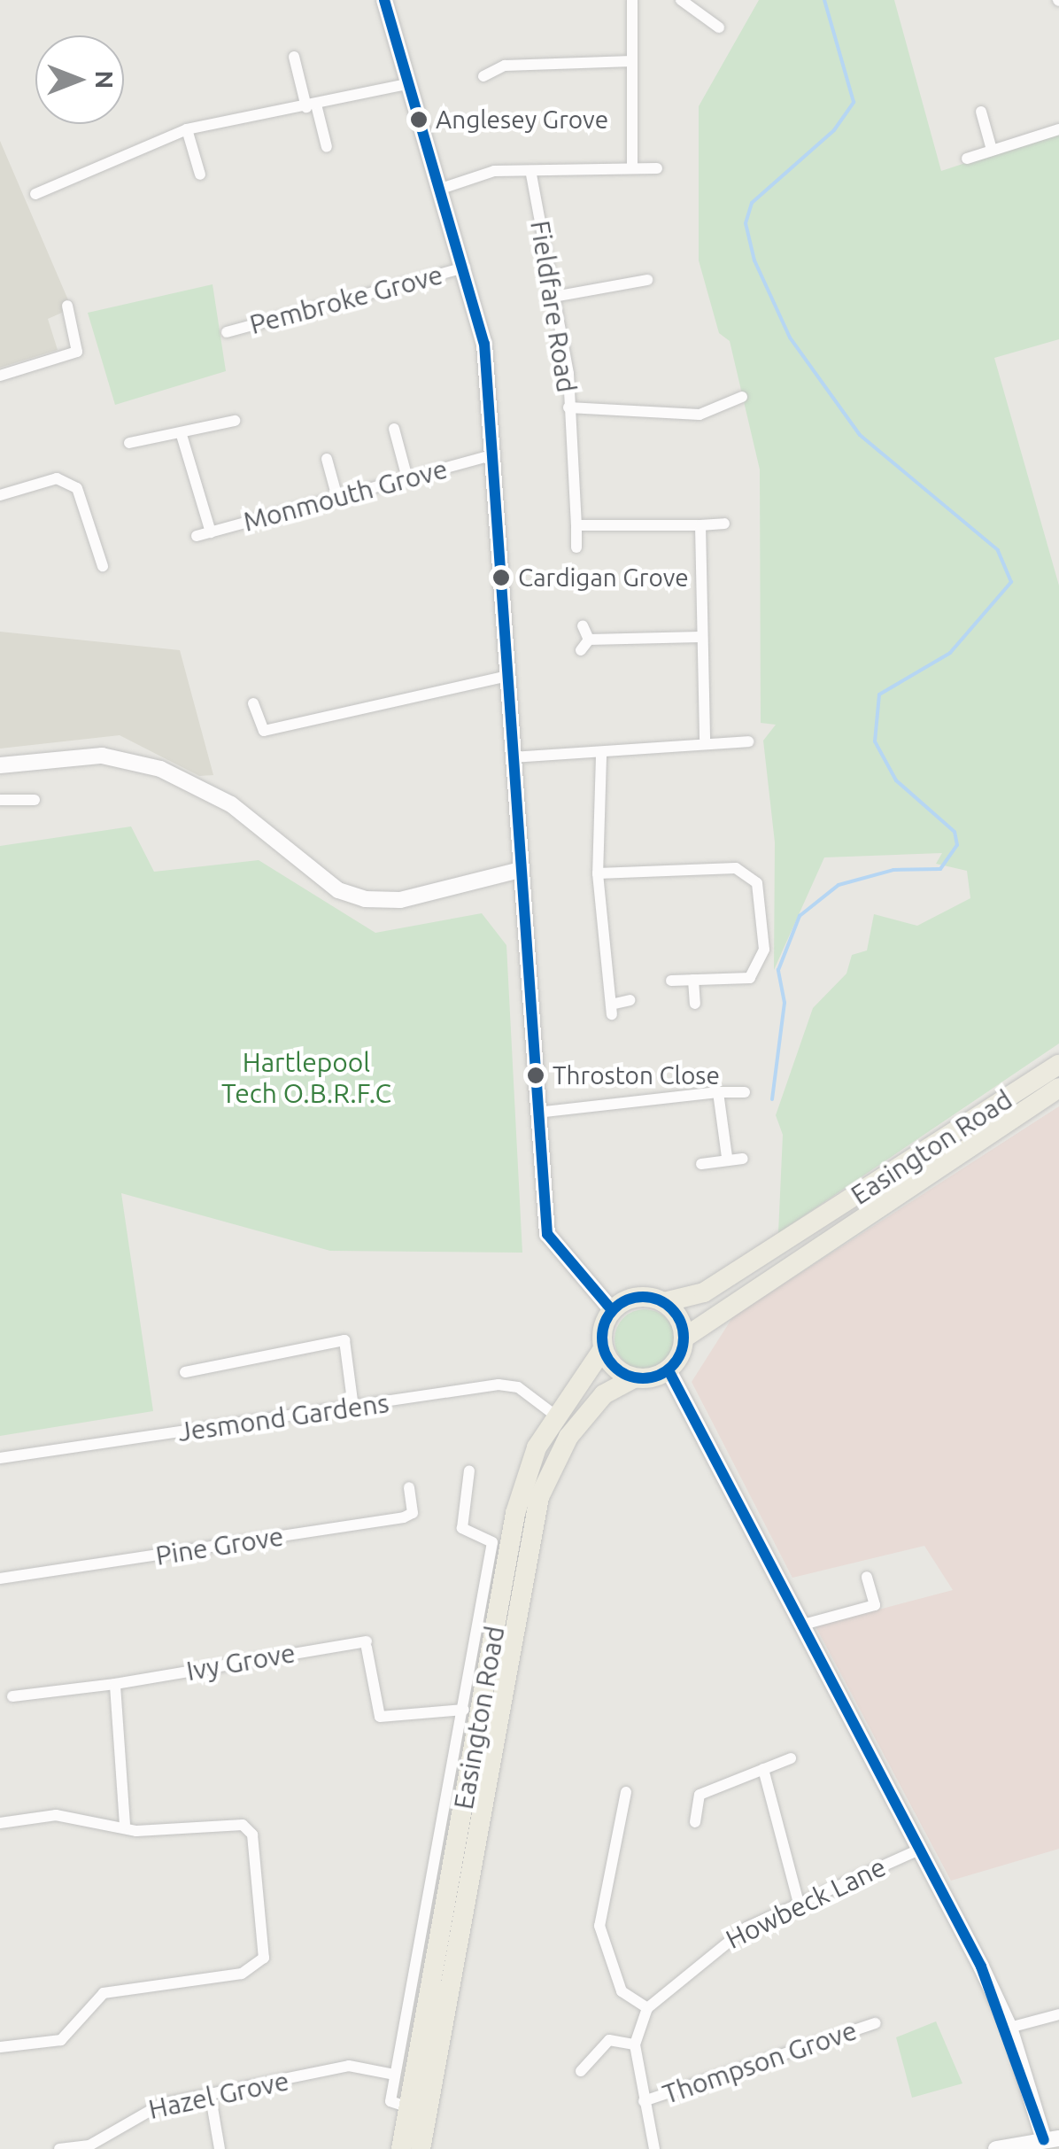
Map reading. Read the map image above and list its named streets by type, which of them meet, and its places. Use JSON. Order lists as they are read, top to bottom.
{
  "streets": {
    "highway": ["Easington Road"],
    "street": [
      "Pembroke Grove",
      "Fieldfare Road",
      "Monmouth Grove",
      "Jesmond Gardens",
      "Pine Grove",
      "Ivy Grove",
      "Howbeck Lane",
      "Thompson Grove",
      "Hazel Grove"
    ]
  },
  "crossings": [
    ["Easington Road", "Jesmond Gardens"],
    ["Easington Road", "Ivy Grove"],
    ["Easington Road", "Hazel Grove"],
    ["Howbeck Lane", "Thompson Grove"]
  ],
  "parks": ["Hartlepool Tech O.B.R.F.C"],
  "places": ["Anglesey Grove", "Cardigan Grove", "Throston Close"],
  "north": "right"
}
